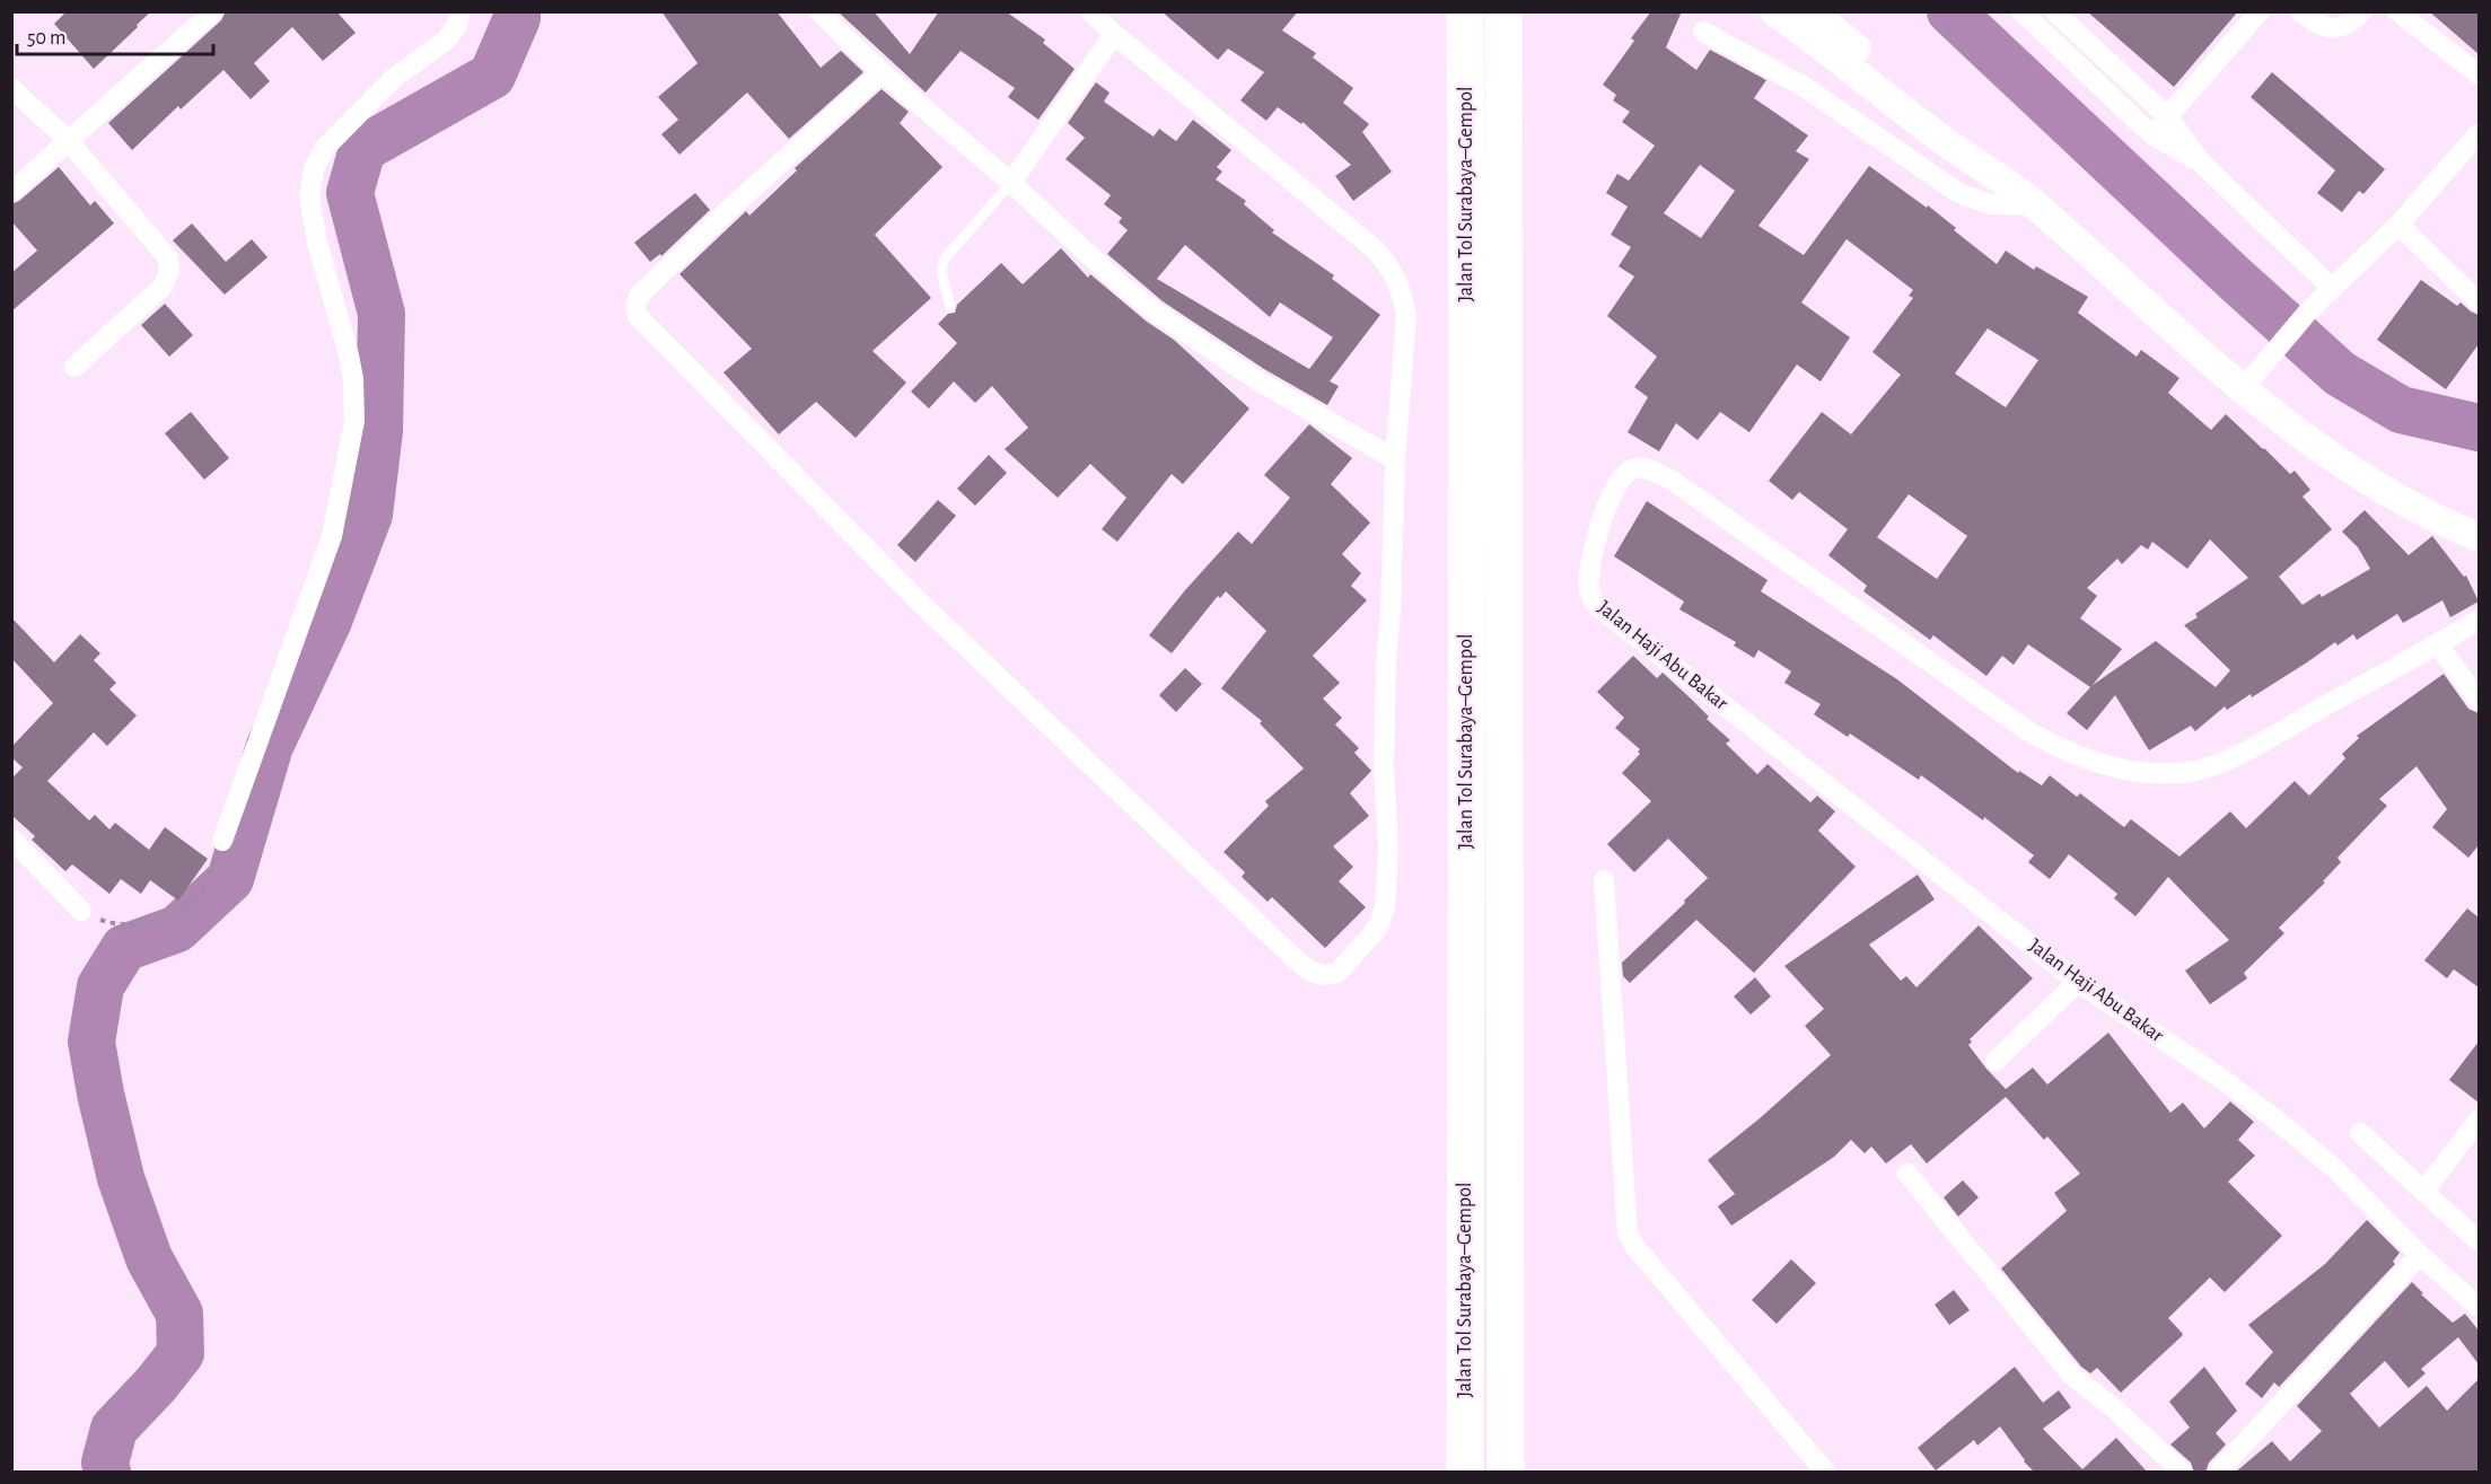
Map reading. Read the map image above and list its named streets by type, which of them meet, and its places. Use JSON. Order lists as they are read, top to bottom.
{
  "streets": {
    "highway": ["Jalan Tol Surabaya–Gempol"],
    "street": ["Jalan Haji Abu Bakar"]
  },
  "scale_bar": "50 m"
}
